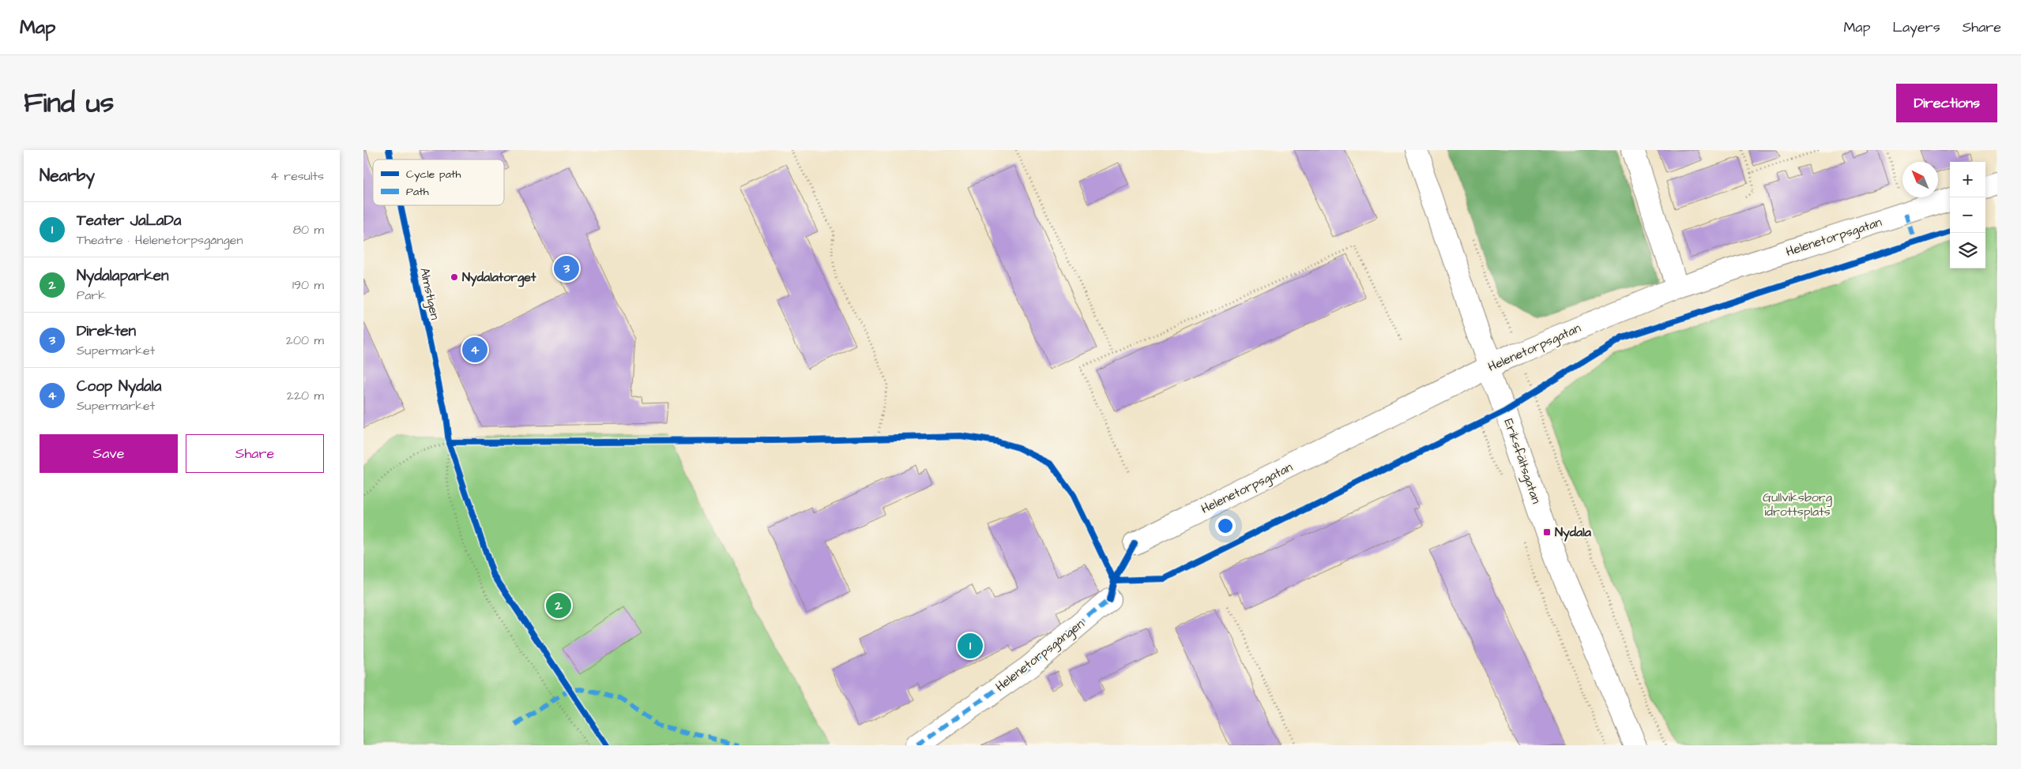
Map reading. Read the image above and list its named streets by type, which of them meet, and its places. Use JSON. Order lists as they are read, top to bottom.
{
  "streets": {
    "street": ["Helenetorpsgatan", "Eriksfältsgatan", "Helenetorpsgången"],
    "cycle path": ["Almstigen"]
  },
  "crossings": [
    ["Helenetorpsgatan", "Eriksfältsgatan"]
  ],
  "parks": ["Gullviksborg idrottsplats"],
  "places": {
    "other": ["Nydalatorget"],
    "transit": ["Nydala"]
  },
  "legend": ["Cycle path", "Path"],
  "north": "top left",
  "page": {
    "header": "Map",
    "nav": ["Map", "Layers", "Share"],
    "title": "Find us",
    "buttons": [
      "Directions",
      ["Save", "Share"]
    ],
    "heading": ["Nearby", "4 results"],
    "map_buttons": ["+", "−"],
    "list": [
      {
        "mark": "1",
        "name": "Teater JaLaDa",
        "note": "Theatre · Helenetorpsgången",
        "value": "80 m"
      },
      {
        "mark": "2",
        "name": "Nydalaparken",
        "note": "Park",
        "value": "190 m"
      },
      {
        "mark": "3",
        "name": "Direkten",
        "note": "Supermarket",
        "value": "200 m"
      },
      {
        "mark": "4",
        "name": "Coop Nydala",
        "note": "Supermarket",
        "value": "220 m"
      }
    ],
    "pins": [
      "3",
      "4",
      "2",
      "1"
    ]
  }
}
